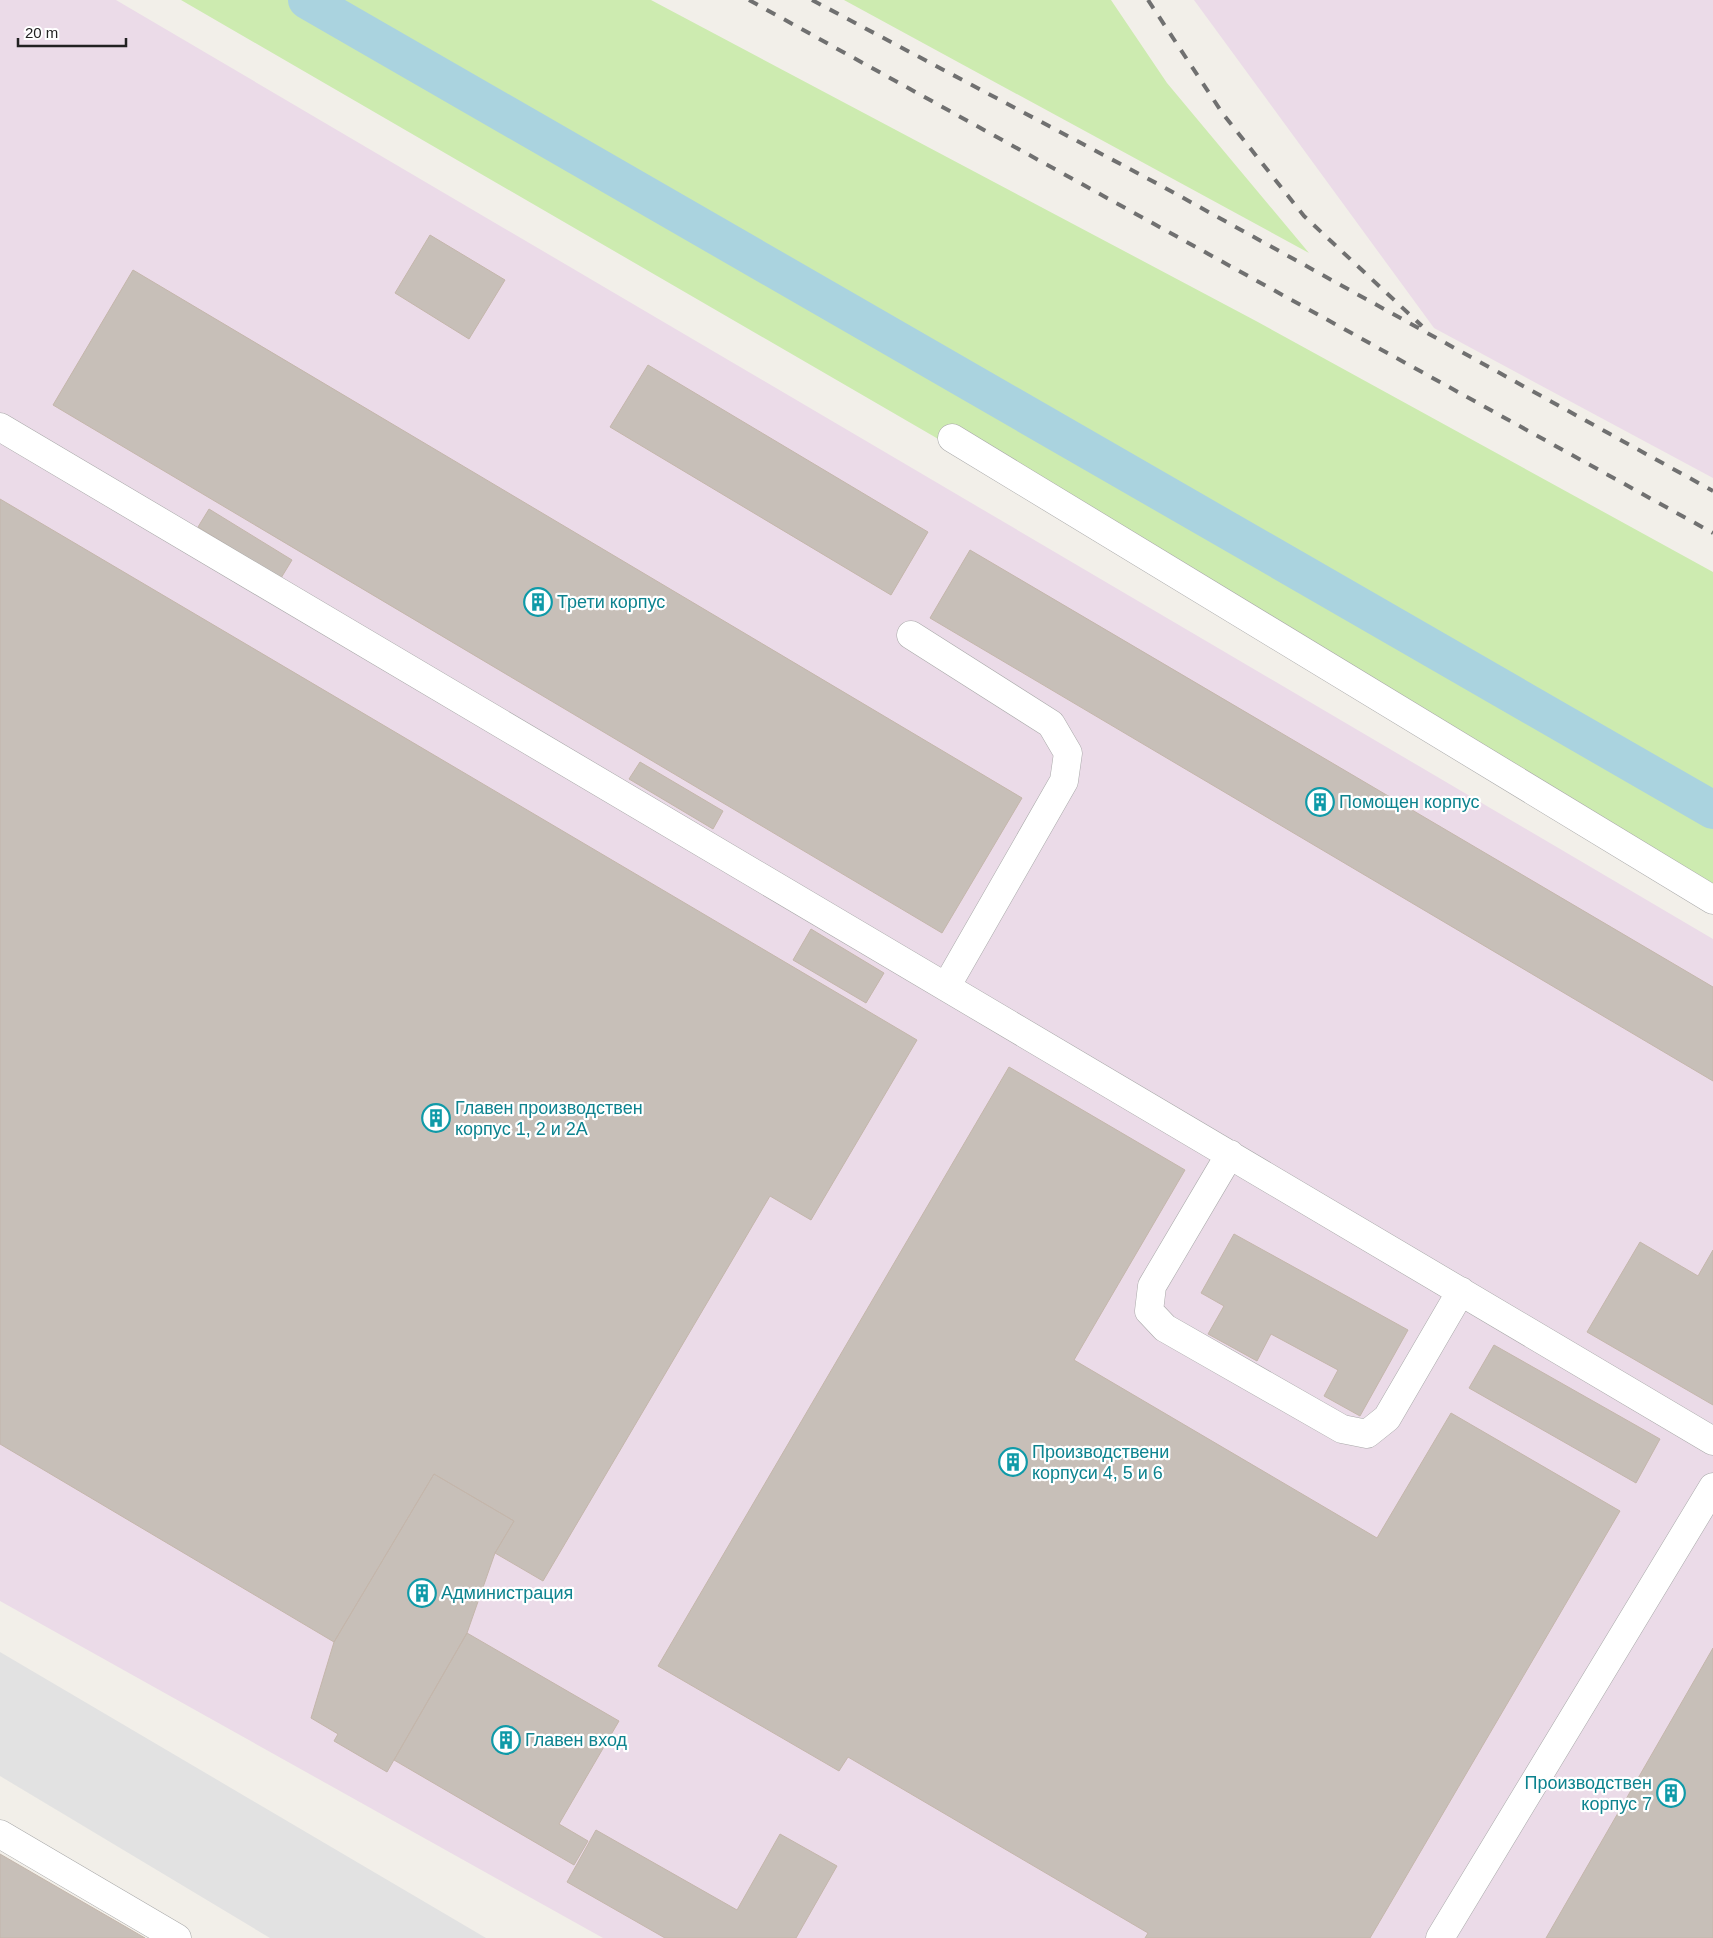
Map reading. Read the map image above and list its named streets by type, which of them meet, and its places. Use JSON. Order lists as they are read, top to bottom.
{
  "places": {
    "building": [
      "Трети корпус",
      "Помощен корпус",
      "Главен производствен корпус 1, 2 и 2А",
      "Производствени корпуси 4, 5 и 6",
      "Администрация",
      "Главен вход",
      "Производствeн корпус 7"
    ]
  },
  "scale_bar": "20 m"
}
